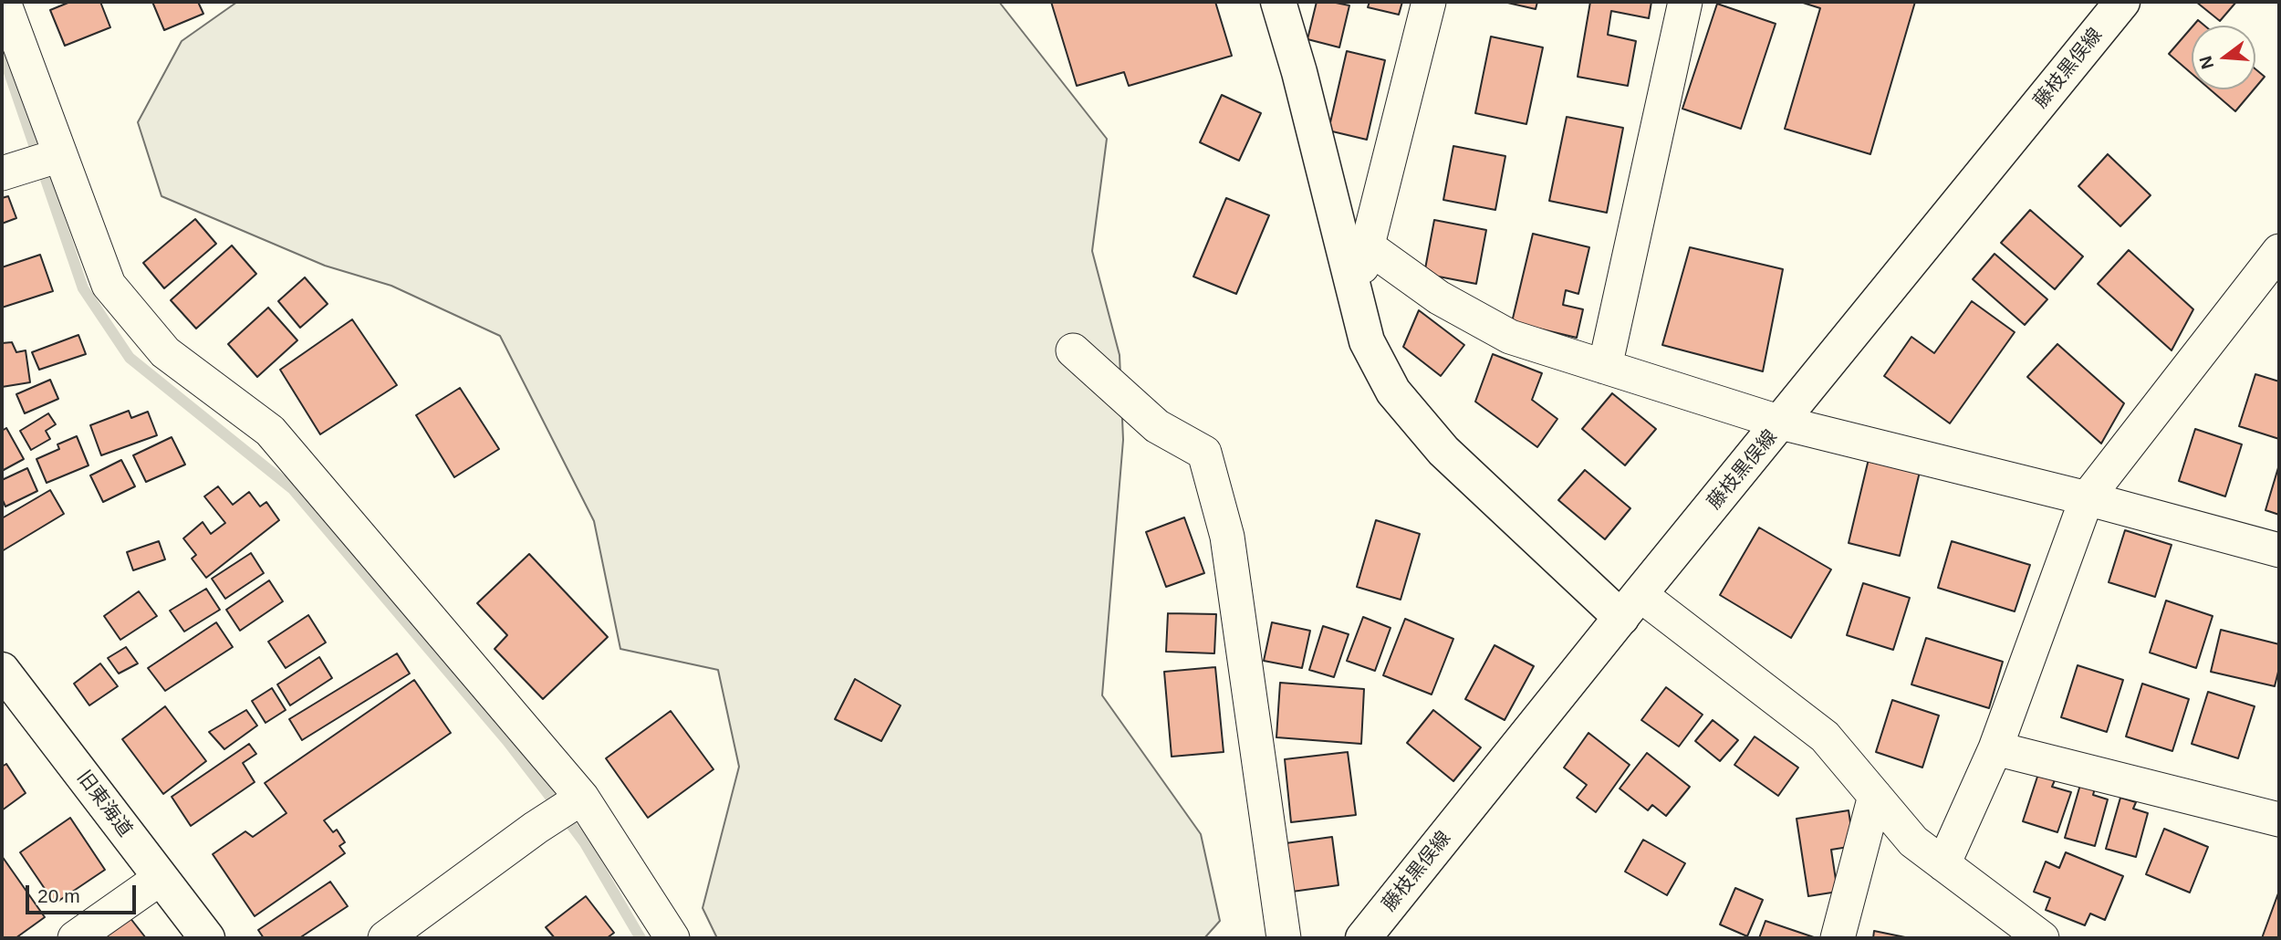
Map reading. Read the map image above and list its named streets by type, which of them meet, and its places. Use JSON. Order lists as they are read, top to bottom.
{
  "streets": {
    "main road": ["藤枝黒俣線", "旧東海道"]
  },
  "scale_bar": "20 m",
  "north": "left"
}
